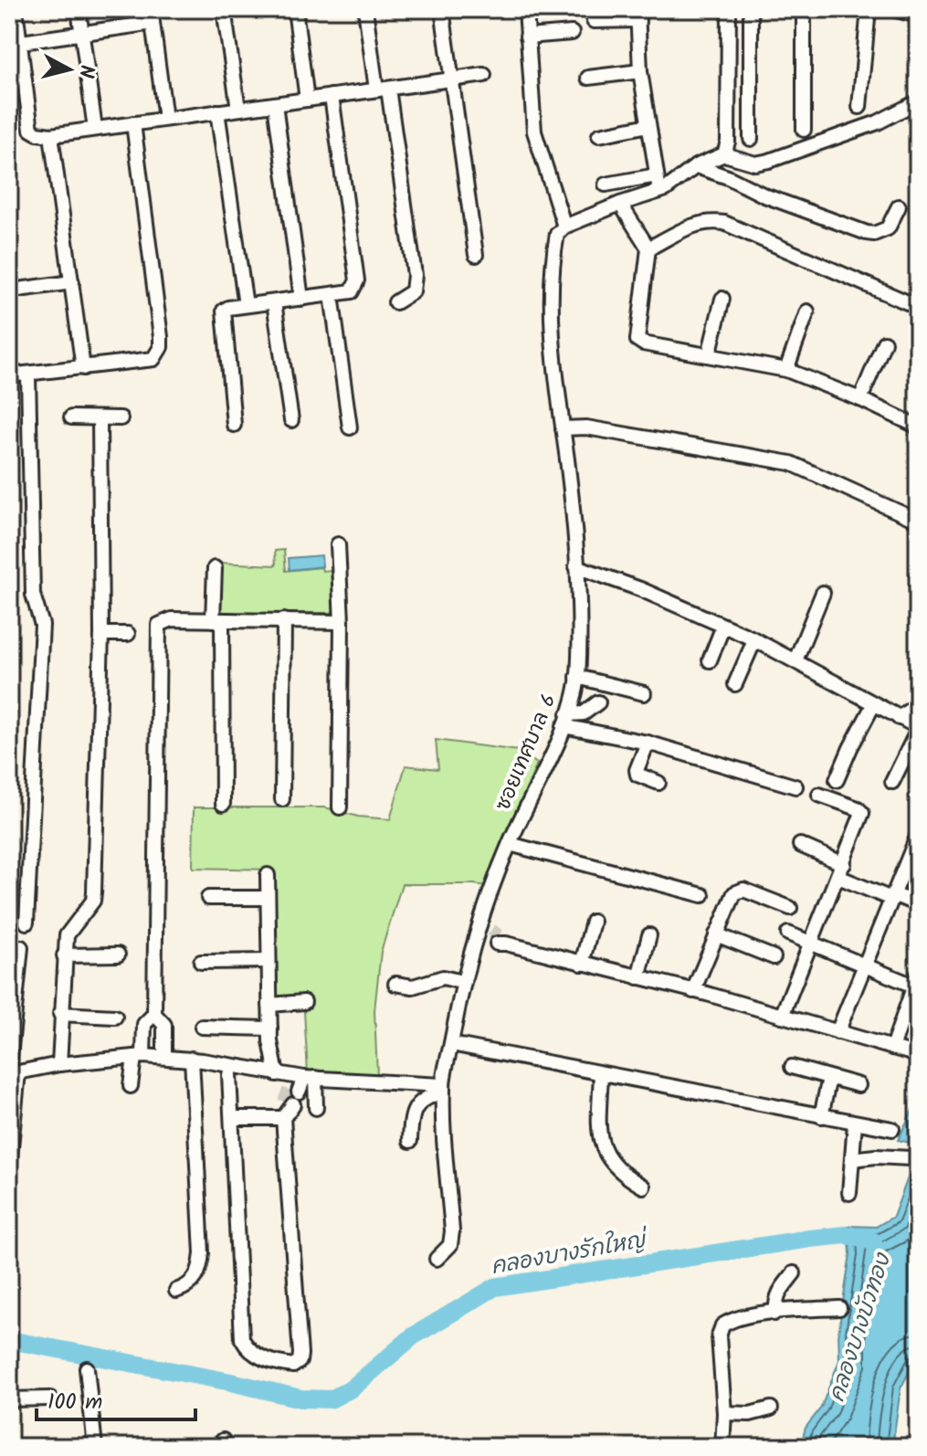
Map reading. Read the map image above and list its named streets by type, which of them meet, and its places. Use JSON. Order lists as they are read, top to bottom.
{
  "streets": {
    "street": ["ซอยเทศบาล 6"]
  },
  "water": ["คลองบางรักใหญ่", "คลองบางบัวทอง"],
  "scale_bar": "100 m",
  "north": "right"
}
